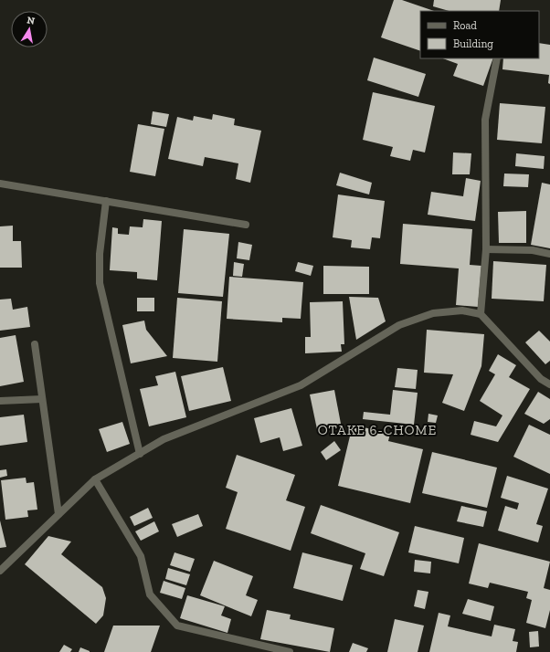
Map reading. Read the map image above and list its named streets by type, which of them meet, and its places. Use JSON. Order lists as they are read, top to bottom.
{
  "districts": ["OTAKE 6-CHOME"],
  "legend": ["Road", "Building"],
  "north": "top"
}
